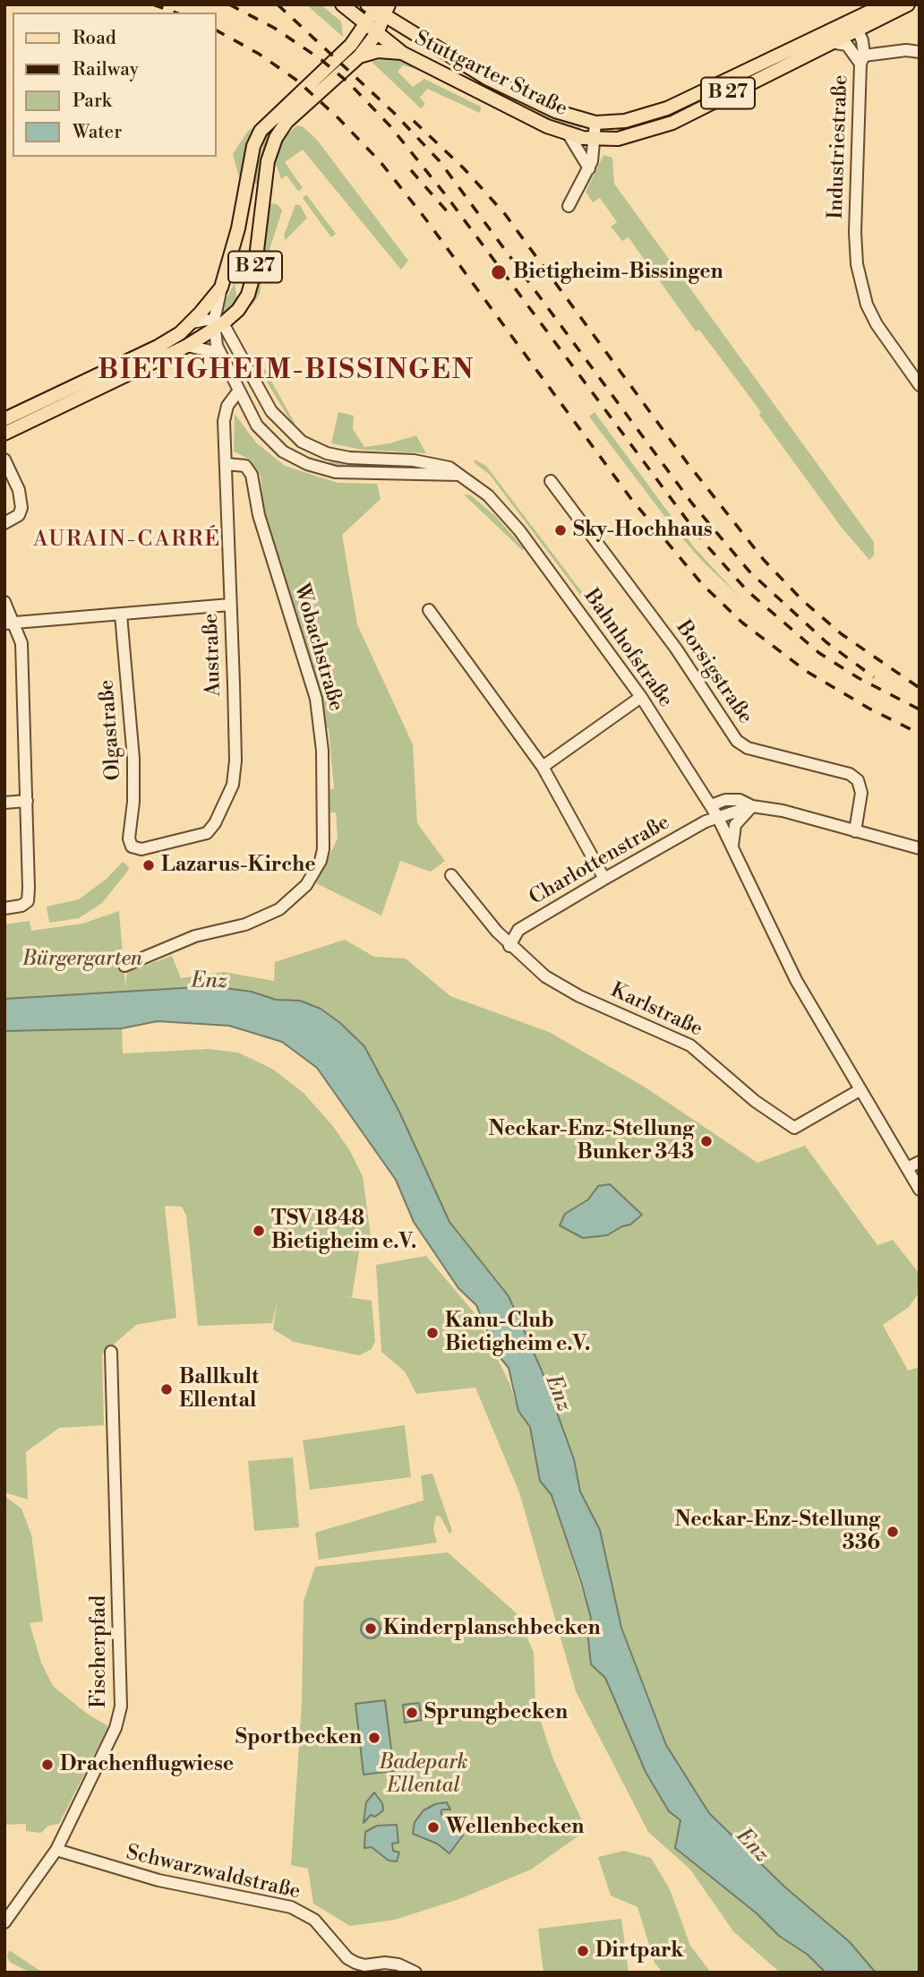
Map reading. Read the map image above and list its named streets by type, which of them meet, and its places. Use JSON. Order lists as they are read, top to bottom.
{
  "streets": {
    "main road": ["Stuttgarter Straße", "B 27"],
    "street": [
      "Industriestraße",
      "Wobachstraße",
      "Bahnhofstraße",
      "Austraße",
      "Borsigstraße",
      "Olgastraße",
      "Charlottenstraße",
      "Karlstraße",
      "Fischerpfad",
      "Schwarzwaldstraße"
    ]
  },
  "crossings": [
    ["Stuttgarter Straße", "B 27"],
    ["Stuttgarter Straße", "Industriestraße"],
    ["Wobachstraße", "Austraße"],
    ["Bahnhofstraße", "Charlottenstraße"],
    ["Bahnhofstraße", "Karlstraße"],
    ["Austraße", "Olgastraße"],
    ["Charlottenstraße", "Karlstraße"],
    ["Fischerpfad", "Schwarzwaldstraße"]
  ],
  "districts": ["BIETIGHEIM-BISSINGEN", "AURAIN-CARRÉ"],
  "water": ["Enz"],
  "parks": ["Bürgergarten", "Badepark Ellental"],
  "places": [
    "Bietigheim-Bissingen",
    "Sky-Hochhaus",
    "Lazarus-Kirche",
    "Neckar-Enz-Stellung Bunker 343",
    "TSV 1848 Bietigheim e.V.",
    "Kanu-Club Bietigheim e.V.",
    "Ballkult Ellental",
    "Neckar-Enz-Stellung 336",
    "Kinderplanschbecken",
    "Sprungbecken",
    "Sportbecken",
    "Drachenflugwiese",
    "Wellenbecken",
    "Dirtpark"
  ],
  "legend": [
    "Road",
    "Railway",
    "Park",
    "Water"
  ]
}
